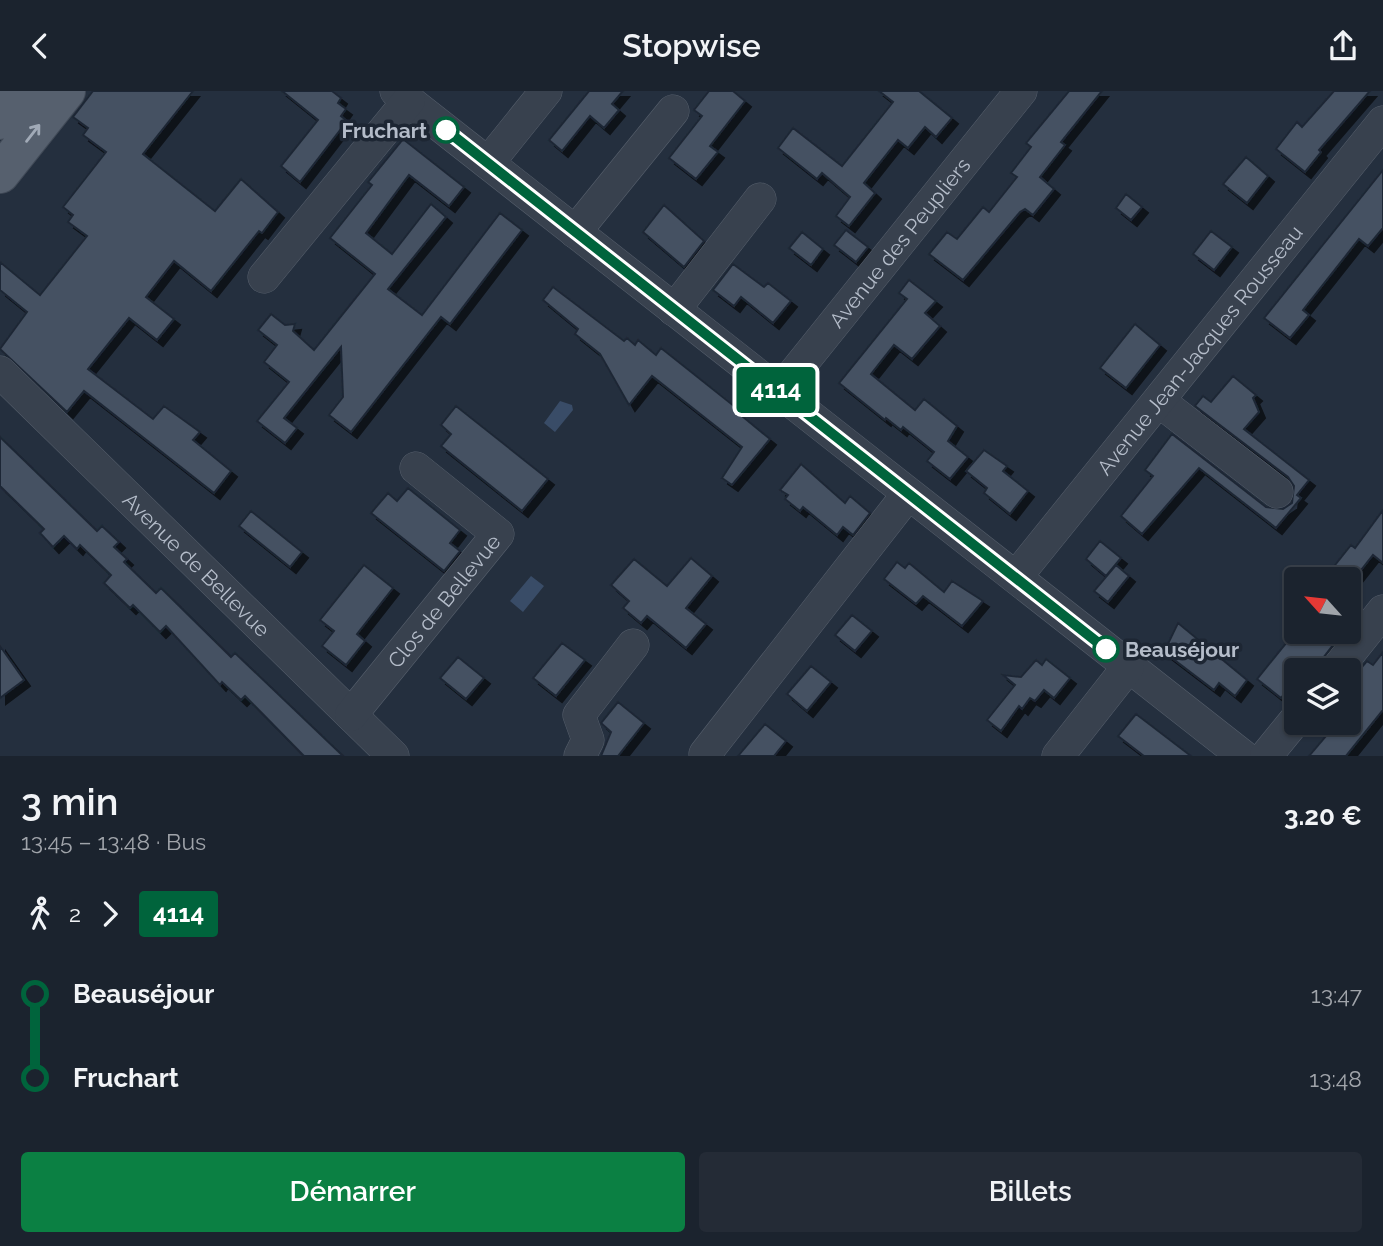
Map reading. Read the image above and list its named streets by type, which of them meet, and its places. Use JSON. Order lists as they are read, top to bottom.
{
  "streets": {
    "street": [
      "Avenue des Peupliers",
      "Avenue Jean-Jacques Rousseau",
      "Avenue de Bellevue",
      "Clos de Bellevue"
    ]
  },
  "crossings": [
    ["Avenue de Bellevue", "Clos de Bellevue"]
  ],
  "places": ["Fruchart", "Beauséjour"],
  "lines": ["bus line 4114"],
  "north": "top left",
  "page": {
    "header": "Stopwise",
    "on_map": "4114",
    "heading": ["3 min", "13:45 – 13:48 · Bus", "3.20 €"],
    "legs": ["2", "4114"],
    "list": [
      {
        "name": "Beauséjour",
        "value": "13:47"
      },
      {
        "name": "Fruchart",
        "value": "13:48"
      }
    ],
    "buttons": ["Démarrer", "Billets"]
  }
}
